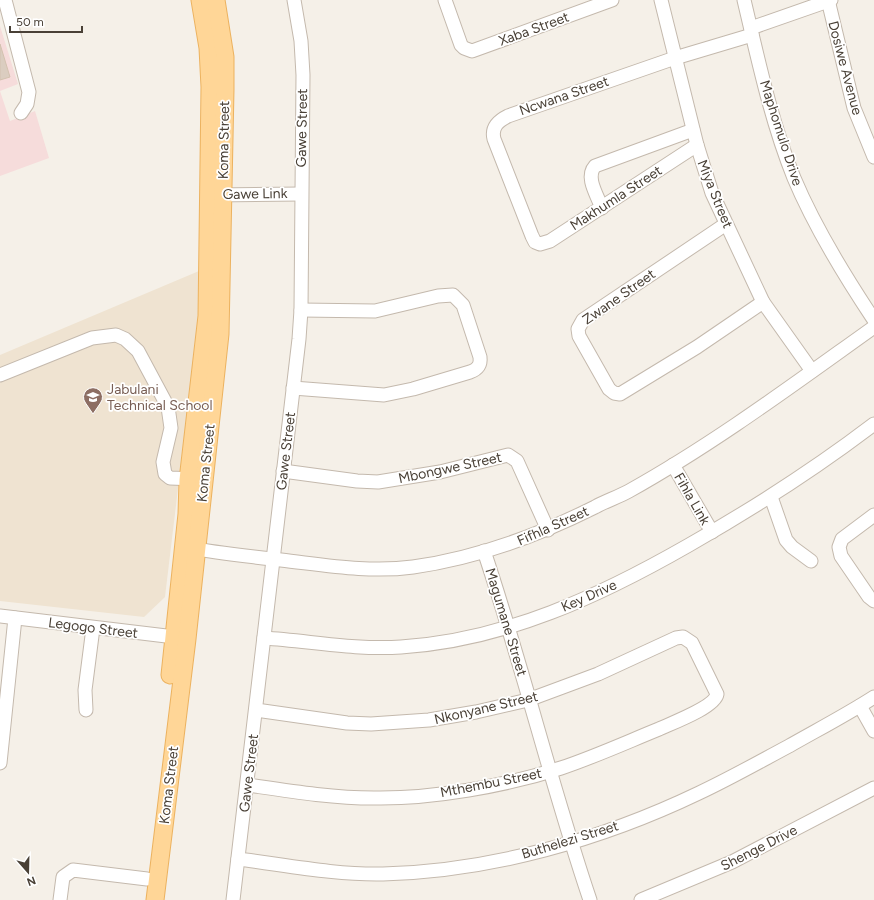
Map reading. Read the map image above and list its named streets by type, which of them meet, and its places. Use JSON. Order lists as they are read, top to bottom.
{
  "streets": {
    "main road": ["Koma Street"],
    "street": [
      "Xaba Street",
      "Dosiwe Avenue",
      "Ncwana Street",
      "Gawe Street",
      "Maphomulo Drive",
      "Gawe Link",
      "Miya Street",
      "Makhumla Street",
      "Zwane Street",
      "Mbongwe Street",
      "Fihla Link",
      "Fifhla Street",
      "Key Drive",
      "Magumane Street",
      "Legogo Street",
      "Nkonyane Street",
      "Mthembu Street",
      "Buthelezi Street",
      "Shenge Drive"
    ]
  },
  "crossings": [
    ["Dosiwe Avenue", "Ncwana Street"],
    ["Ncwana Street", "Maphomulo Drive"],
    ["Ncwana Street", "Miya Street"],
    ["Ncwana Street", "Makhumla Street"],
    ["Gawe Street", "Gawe Link"],
    ["Gawe Street", "Mbongwe Street"],
    ["Gawe Street", "Fifhla Street"],
    ["Gawe Street", "Key Drive"],
    ["Gawe Street", "Nkonyane Street"],
    ["Gawe Street", "Mthembu Street"],
    ["Gawe Street", "Buthelezi Street"],
    ["Koma Street", "Gawe Link"],
    ["Koma Street", "Fifhla Street"],
    ["Koma Street", "Legogo Street"],
    ["Miya Street", "Makhumla Street"],
    ["Miya Street", "Zwane Street"],
    ["Miya Street", "Fifhla Street"],
    ["Mbongwe Street", "Fifhla Street"],
    ["Fihla Link", "Fifhla Street"],
    ["Fihla Link", "Key Drive"],
    ["Fifhla Street", "Magumane Street"],
    ["Key Drive", "Magumane Street"],
    ["Magumane Street", "Nkonyane Street"],
    ["Magumane Street", "Mthembu Street"],
    ["Magumane Street", "Buthelezi Street"],
    ["Nkonyane Street", "Mthembu Street"]
  ],
  "places": {
    "school or university": ["Jabulani Technical School"]
  },
  "scale_bar": "50 m",
  "north": "bottom"
}
